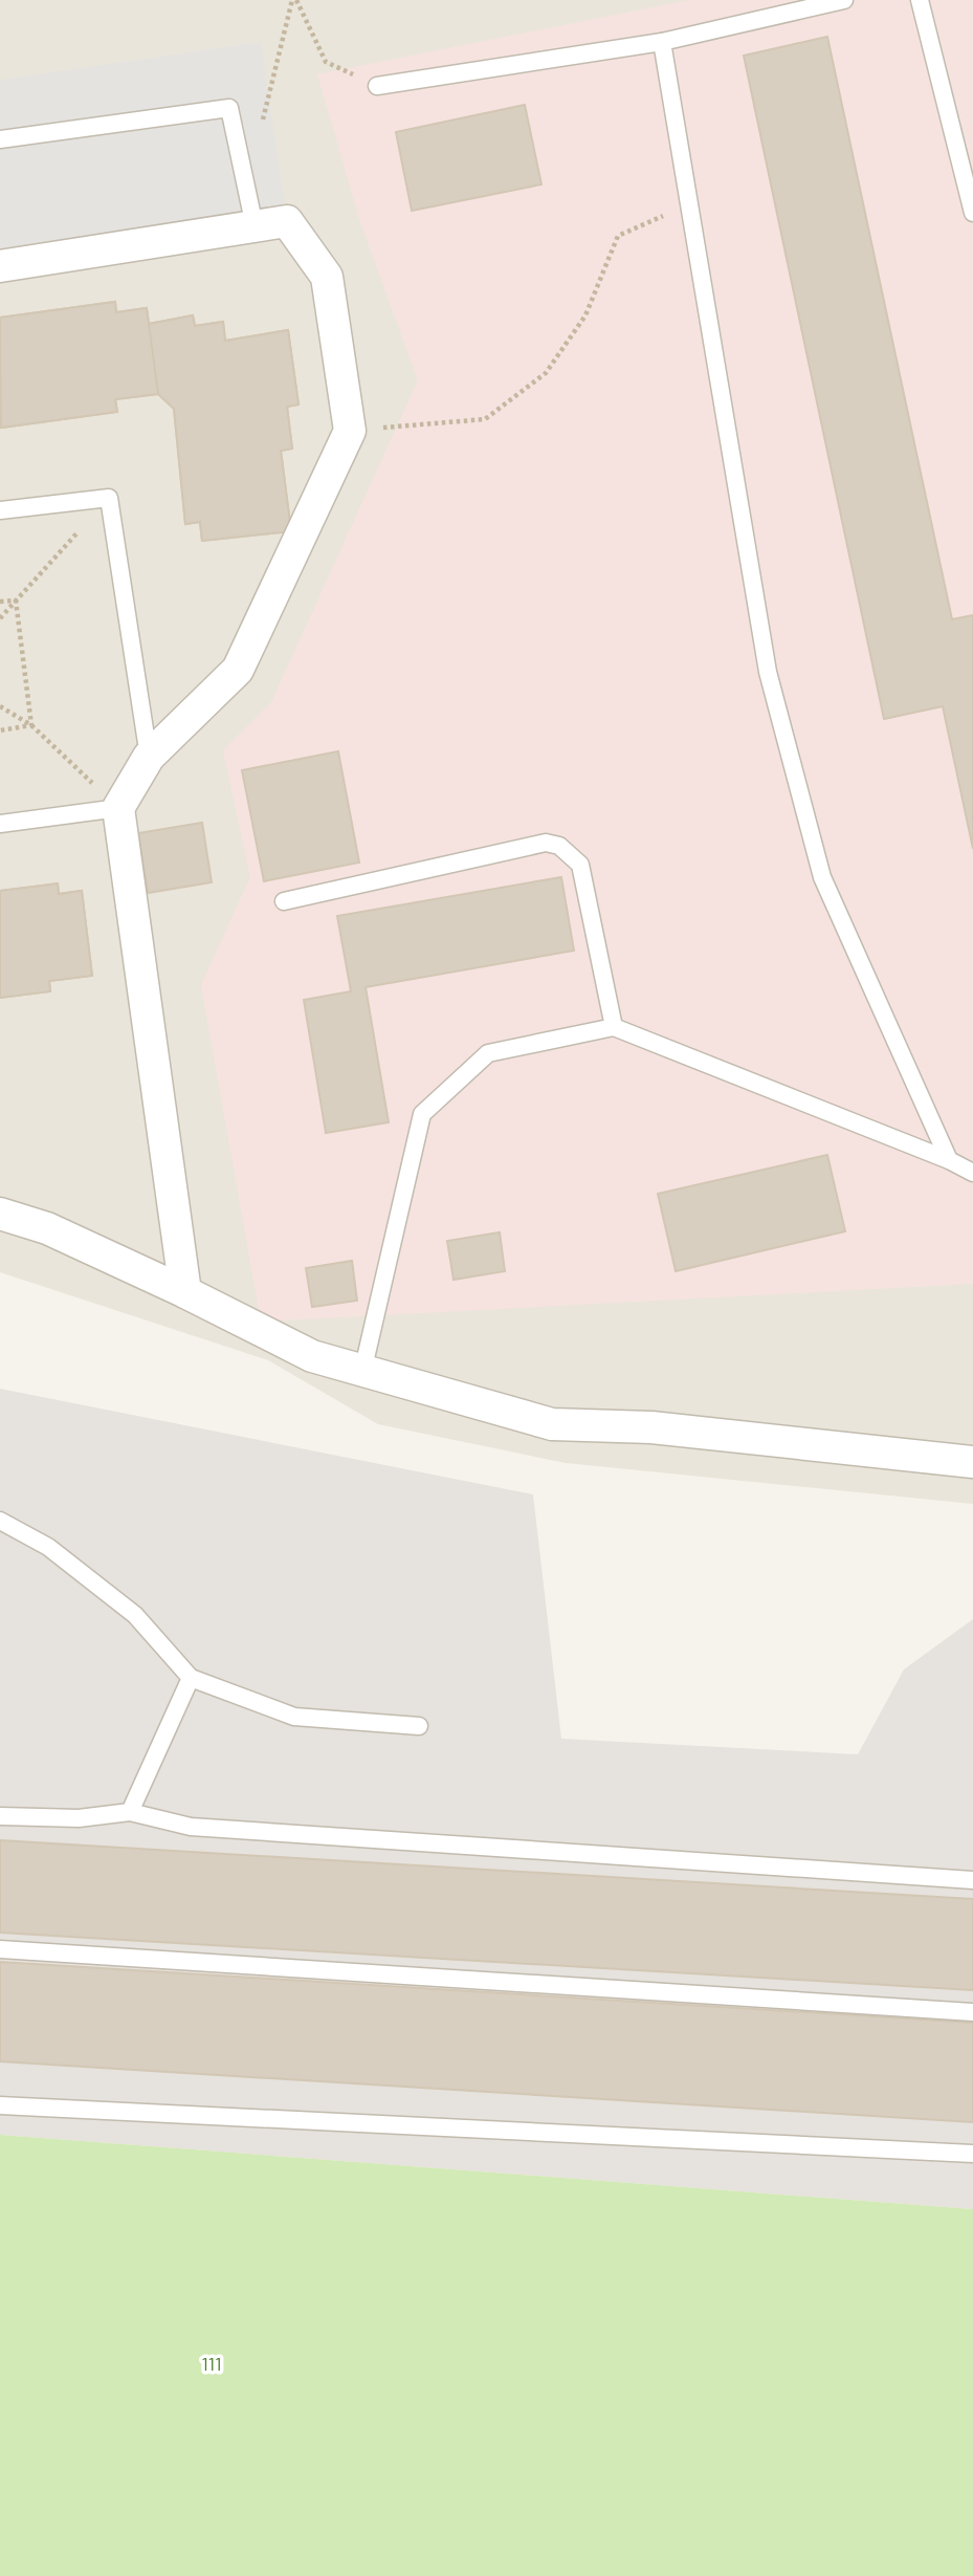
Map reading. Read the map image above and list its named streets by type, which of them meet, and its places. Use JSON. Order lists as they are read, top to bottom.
{
  "parks": ["111"]
}
